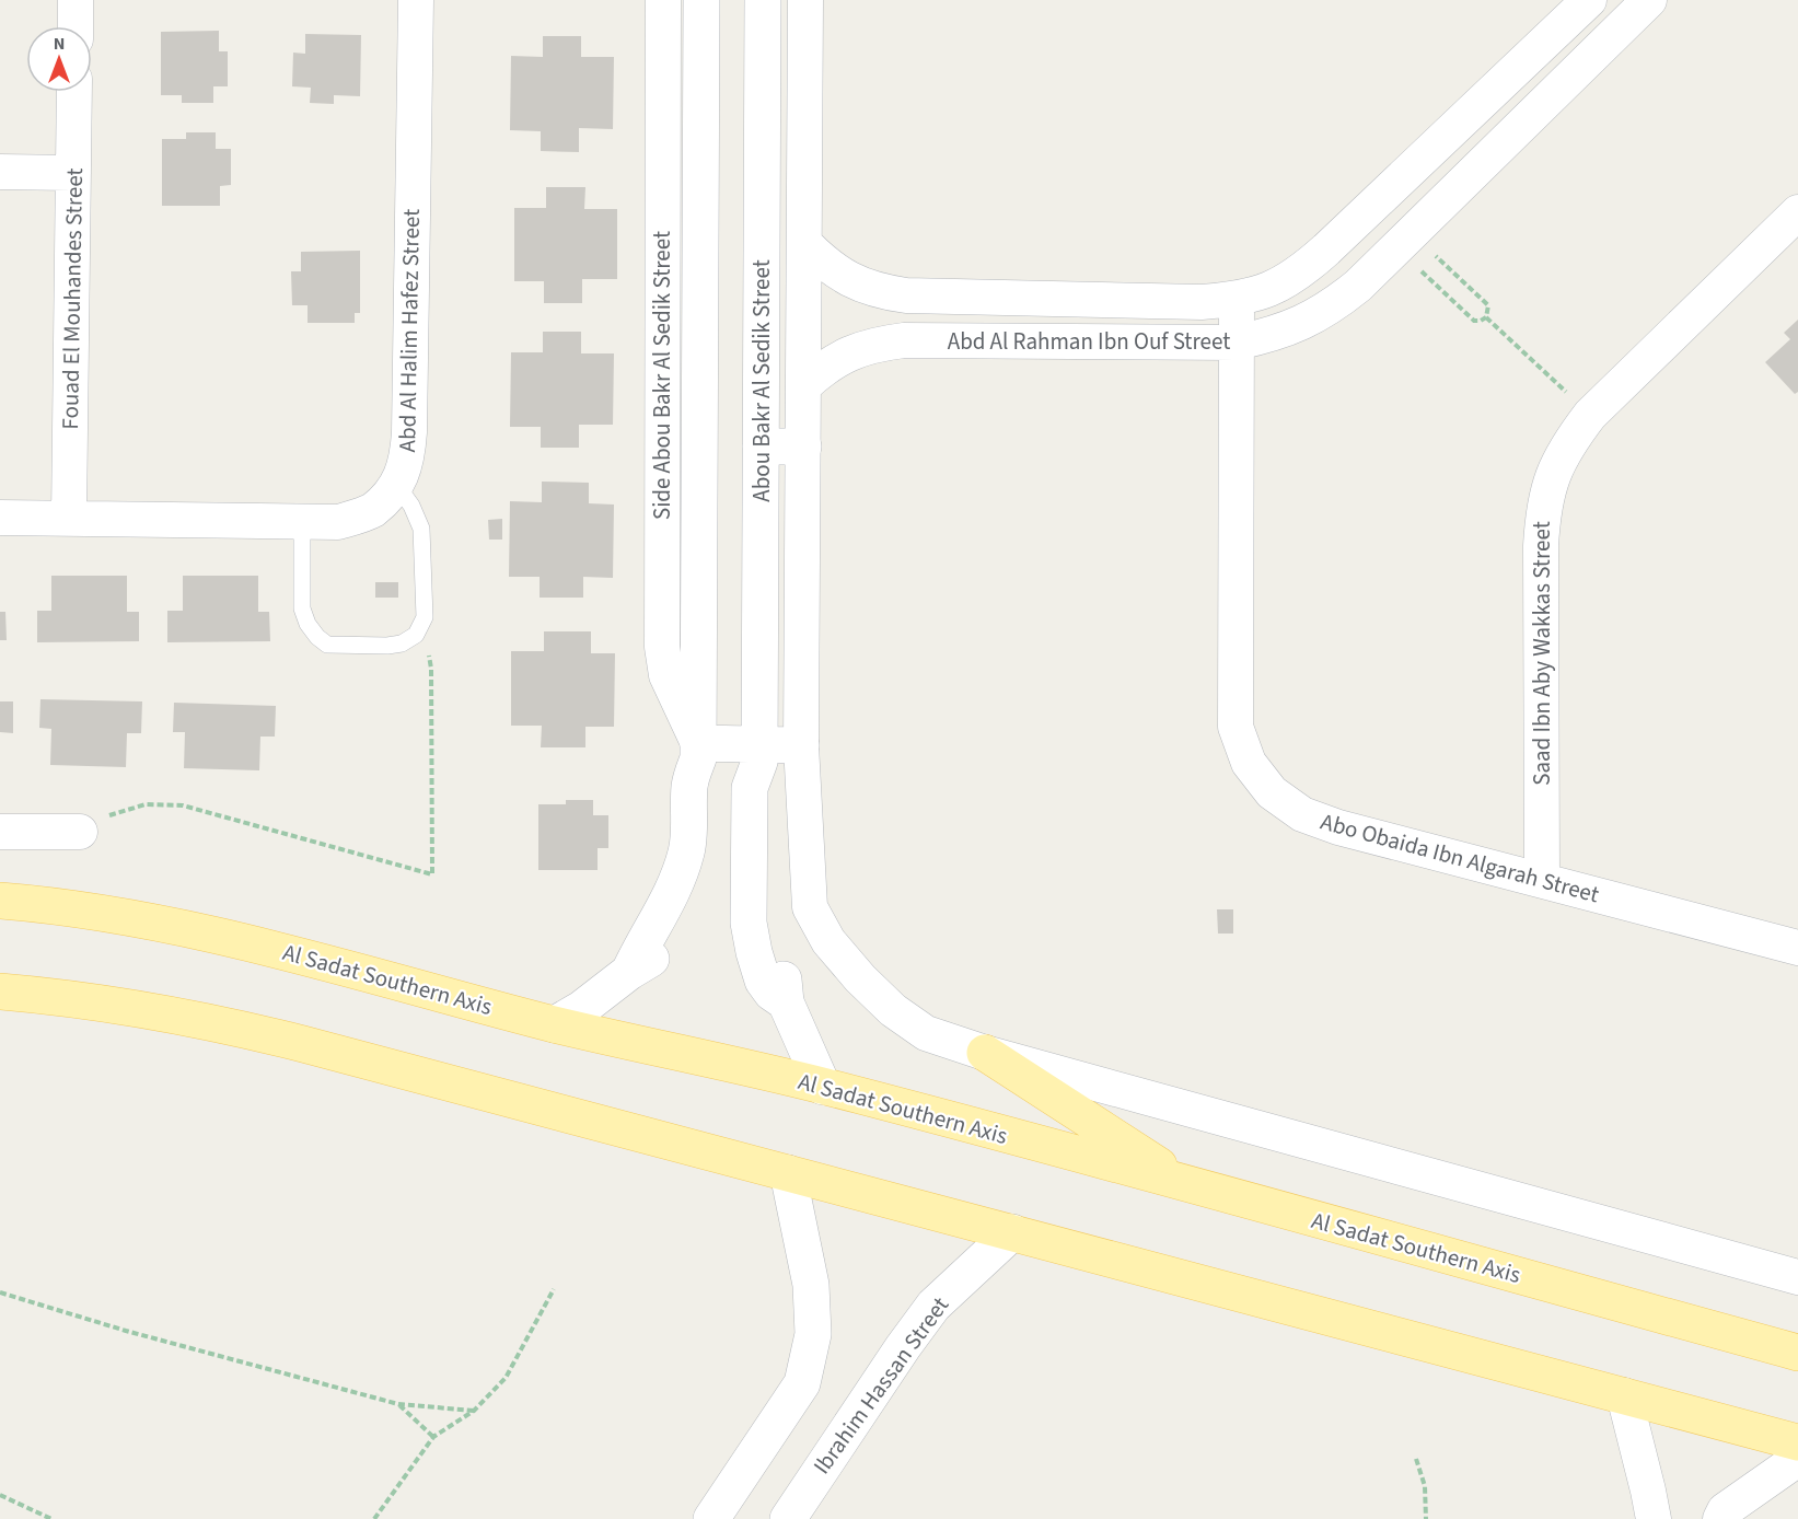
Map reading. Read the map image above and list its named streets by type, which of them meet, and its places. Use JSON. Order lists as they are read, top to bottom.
{
  "streets": {
    "main road": ["Al Sadat Southern Axis"],
    "street": [
      "Fouad El Mouhandes Street",
      "Abd Al Halim Hafez Street",
      "Abd Al Rahman Ibn Ouf Street",
      "Side Abou Bakr Al Sedik Street",
      "Abou Bakr Al Sedik Street",
      "Saad Ibn Aby Wakkas Street",
      "Abo Obaida Ibn Algarah Street",
      "Ibrahim Hassan Street"
    ]
  },
  "crossings": [
    ["Fouad El Mouhandes Street", "Abd Al Halim Hafez Street"],
    ["Abd Al Rahman Ibn Ouf Street", "Abo Obaida Ibn Algarah Street"],
    ["Abou Bakr Al Sedik Street", "Al Sadat Southern Axis"],
    ["Saad Ibn Aby Wakkas Street", "Abo Obaida Ibn Algarah Street"]
  ],
  "north": "top"
}
